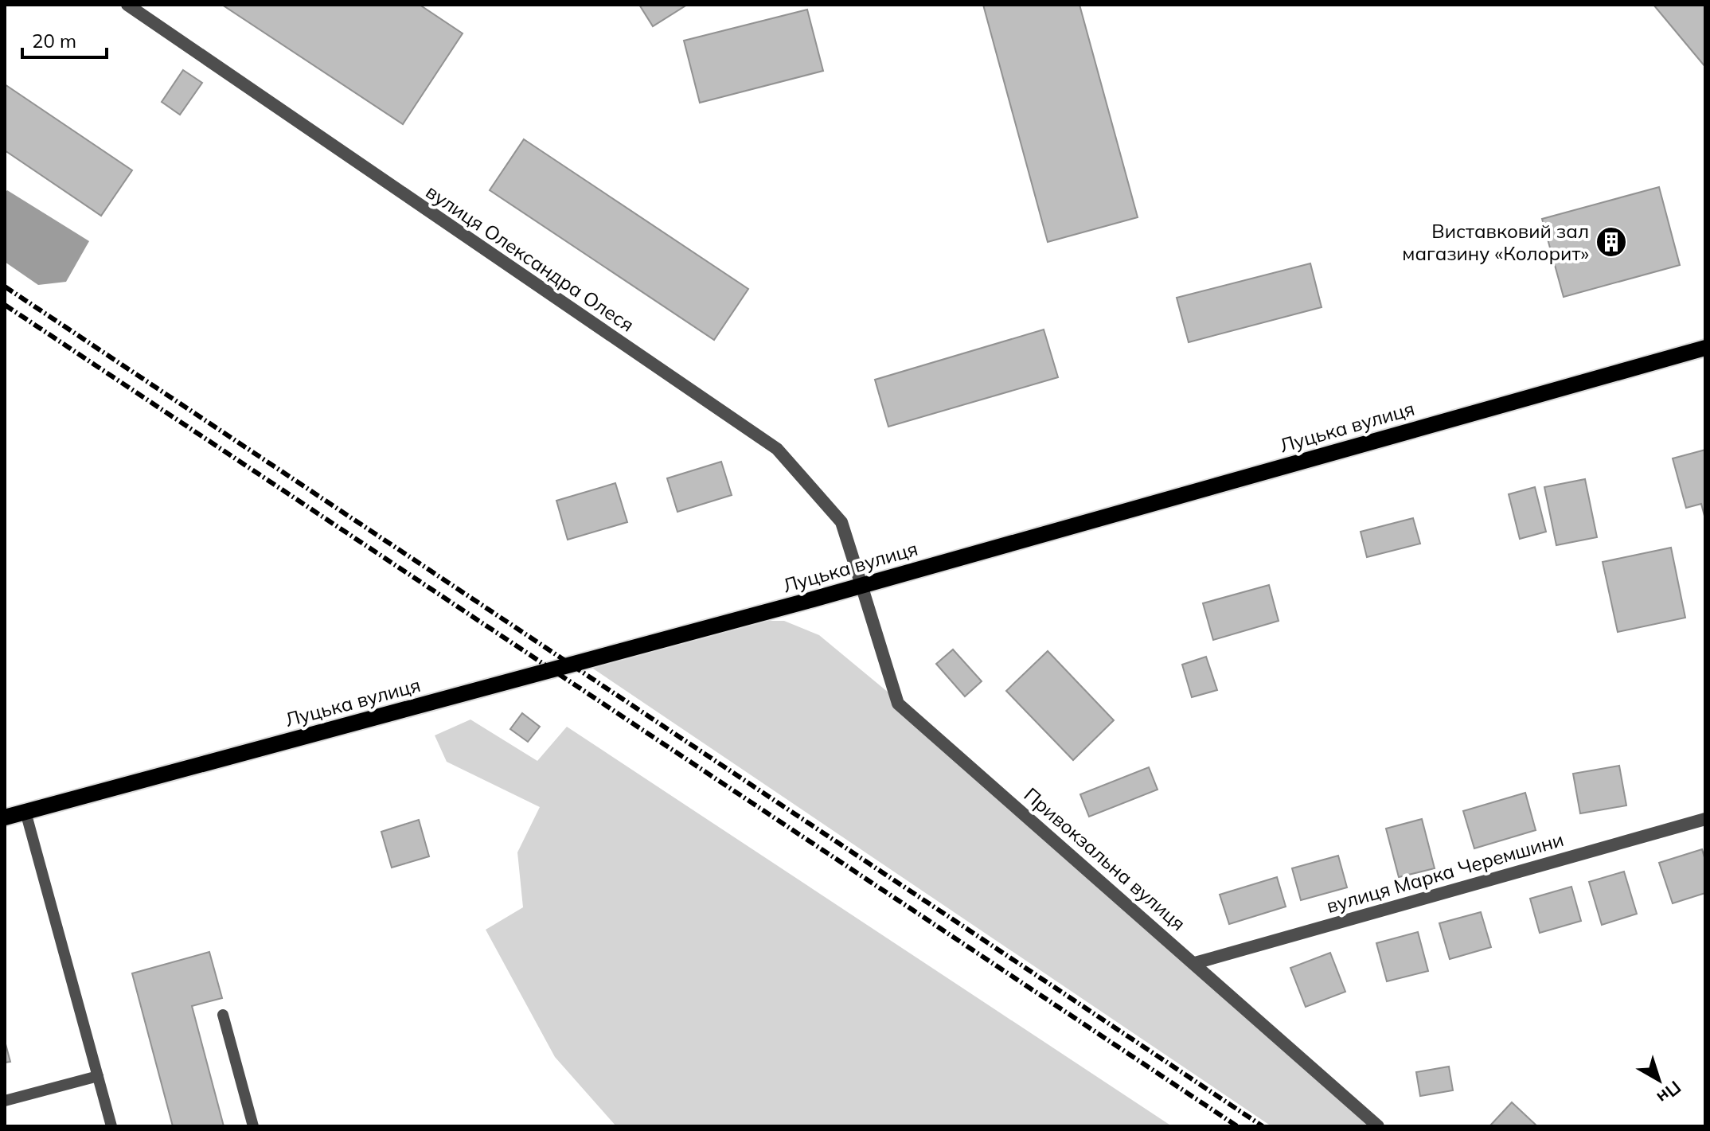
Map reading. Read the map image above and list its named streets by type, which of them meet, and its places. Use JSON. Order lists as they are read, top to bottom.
{
  "streets": {
    "main road": ["Луцька вулиця"],
    "street": ["вулиця Олександра Олеся", "Привокзальна вулиця", "вулиця Марка Черемшини"]
  },
  "crossings": [
    ["вулиця Олександра Олеся", "Луцька вулиця"],
    ["вулиця Олександра Олеся", "Привокзальна вулиця"],
    ["Луцька вулиця", "Привокзальна вулиця"],
    ["Привокзальна вулиця", "вулиця Марка Черемшини"]
  ],
  "places": {
    "building": ["Виставковий зал магазину «Колорит»"]
  },
  "scale_bar": "20 m",
  "north": "bottom right"
}
